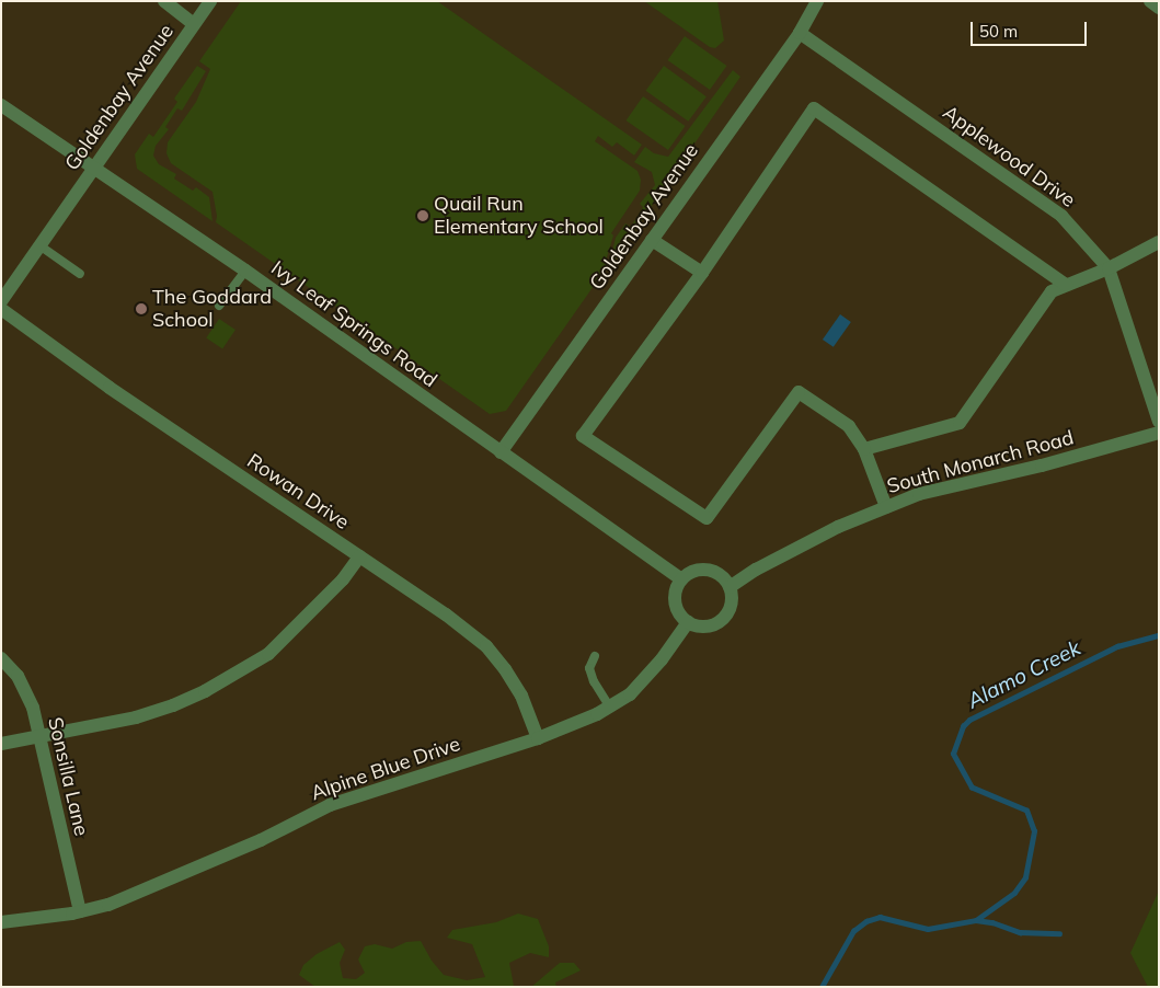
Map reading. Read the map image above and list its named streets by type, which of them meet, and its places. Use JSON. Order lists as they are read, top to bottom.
{
  "streets": {
    "street": [
      "Goldenbay Avenue",
      "Applewood Drive",
      "Ivy Leaf Springs Road",
      "South Monarch Road",
      "Rowan Drive",
      "Alpine Blue Drive",
      "Sonsilla Lane"
    ]
  },
  "crossings": [
    ["Goldenbay Avenue", "Applewood Drive"],
    ["Goldenbay Avenue", "Ivy Leaf Springs Road"],
    ["Ivy Leaf Springs Road", "South Monarch Road"],
    ["Ivy Leaf Springs Road", "Alpine Blue Drive"],
    ["South Monarch Road", "Alpine Blue Drive"],
    ["Rowan Drive", "Alpine Blue Drive"],
    ["Alpine Blue Drive", "Sonsilla Lane"]
  ],
  "water": ["Alamo Creek"],
  "places": ["Quail Run Elementary School", "The Goddard School"],
  "scale_bar": "50 m"
}
